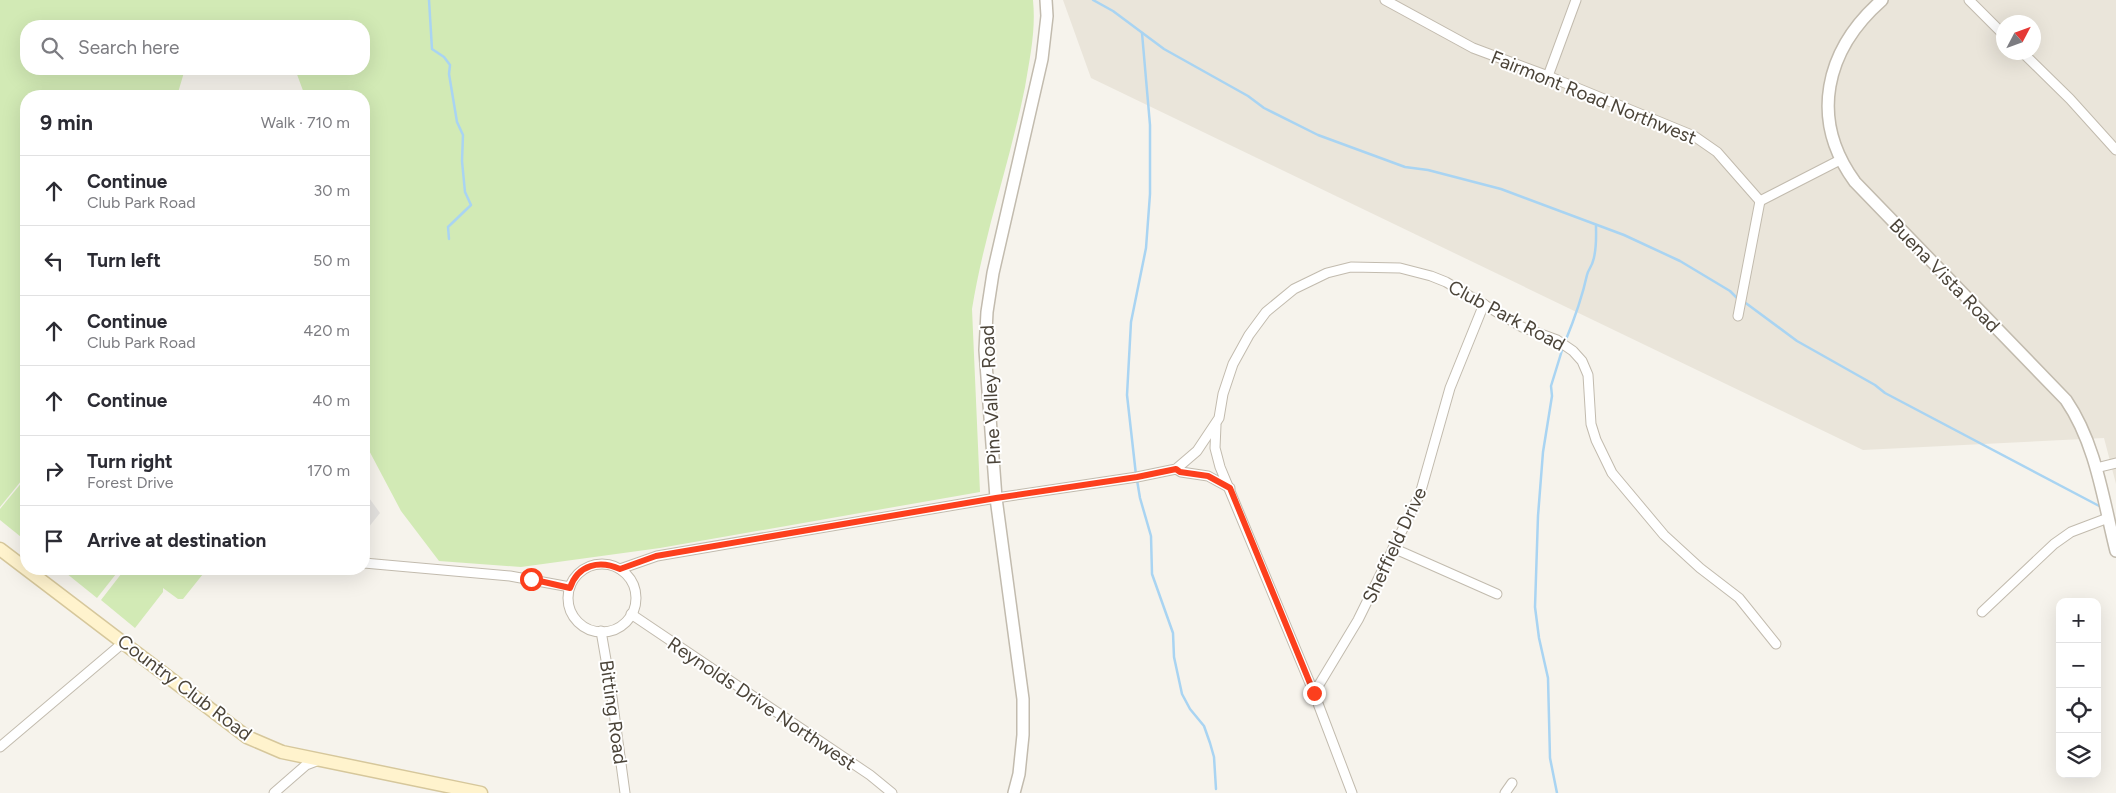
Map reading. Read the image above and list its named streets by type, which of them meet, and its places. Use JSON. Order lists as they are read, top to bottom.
{
  "streets": {
    "main road": ["Country Club Road"],
    "street": [
      "Fairmont Road Northwest",
      "Buena Vista Road",
      "Club Park Road",
      "Pine Valley Road",
      "Sheffield Drive",
      "Reynolds Drive Northwest",
      "Bitting Road"
    ]
  },
  "crossings": [
    ["Club Park Road", "Pine Valley Road"],
    ["Club Park Road", "Sheffield Drive"],
    ["Club Park Road", "Reynolds Drive Northwest"],
    ["Club Park Road", "Bitting Road"],
    ["Reynolds Drive Northwest", "Bitting Road"]
  ],
  "north": "top right",
  "page": {
    "search": "Search here",
    "heading": ["9 min", "Walk · 710 m"],
    "list": [
      ["Continue", "Club Park Road", "30 m"],
      ["Turn left", "50 m"],
      ["Continue", "Club Park Road", "420 m"],
      ["Continue", "40 m"],
      ["Turn right", "Forest Drive", "170 m"],
      "Arrive at destination"
    ],
    "map_buttons": ["+", "−"]
  }
}
